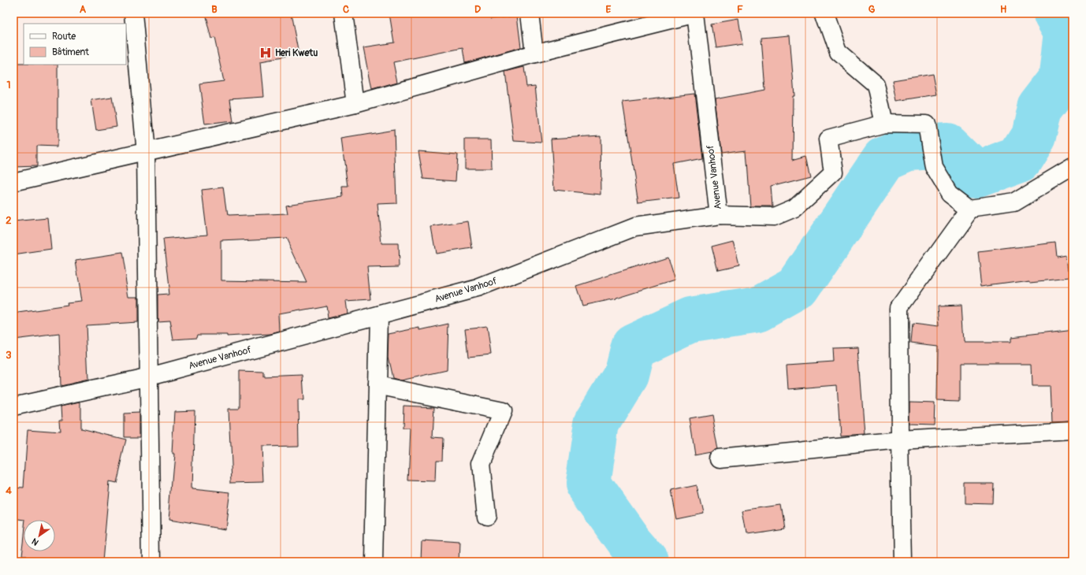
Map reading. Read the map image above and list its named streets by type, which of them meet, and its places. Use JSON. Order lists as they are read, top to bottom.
{
  "streets": {
    "street": ["Avenue Vanhoof"]
  },
  "places": {
    "hospital": ["Heri Kwetu"]
  },
  "legend": ["Route", "Bâtiment"],
  "north": "bottom left",
  "grid": {
    "columns": [
      "A",
      "B",
      "C",
      "D",
      "E",
      "F",
      "G",
      "H"
    ],
    "rows": [
      "1",
      "2",
      "3",
      "4"
    ]
  }
}
